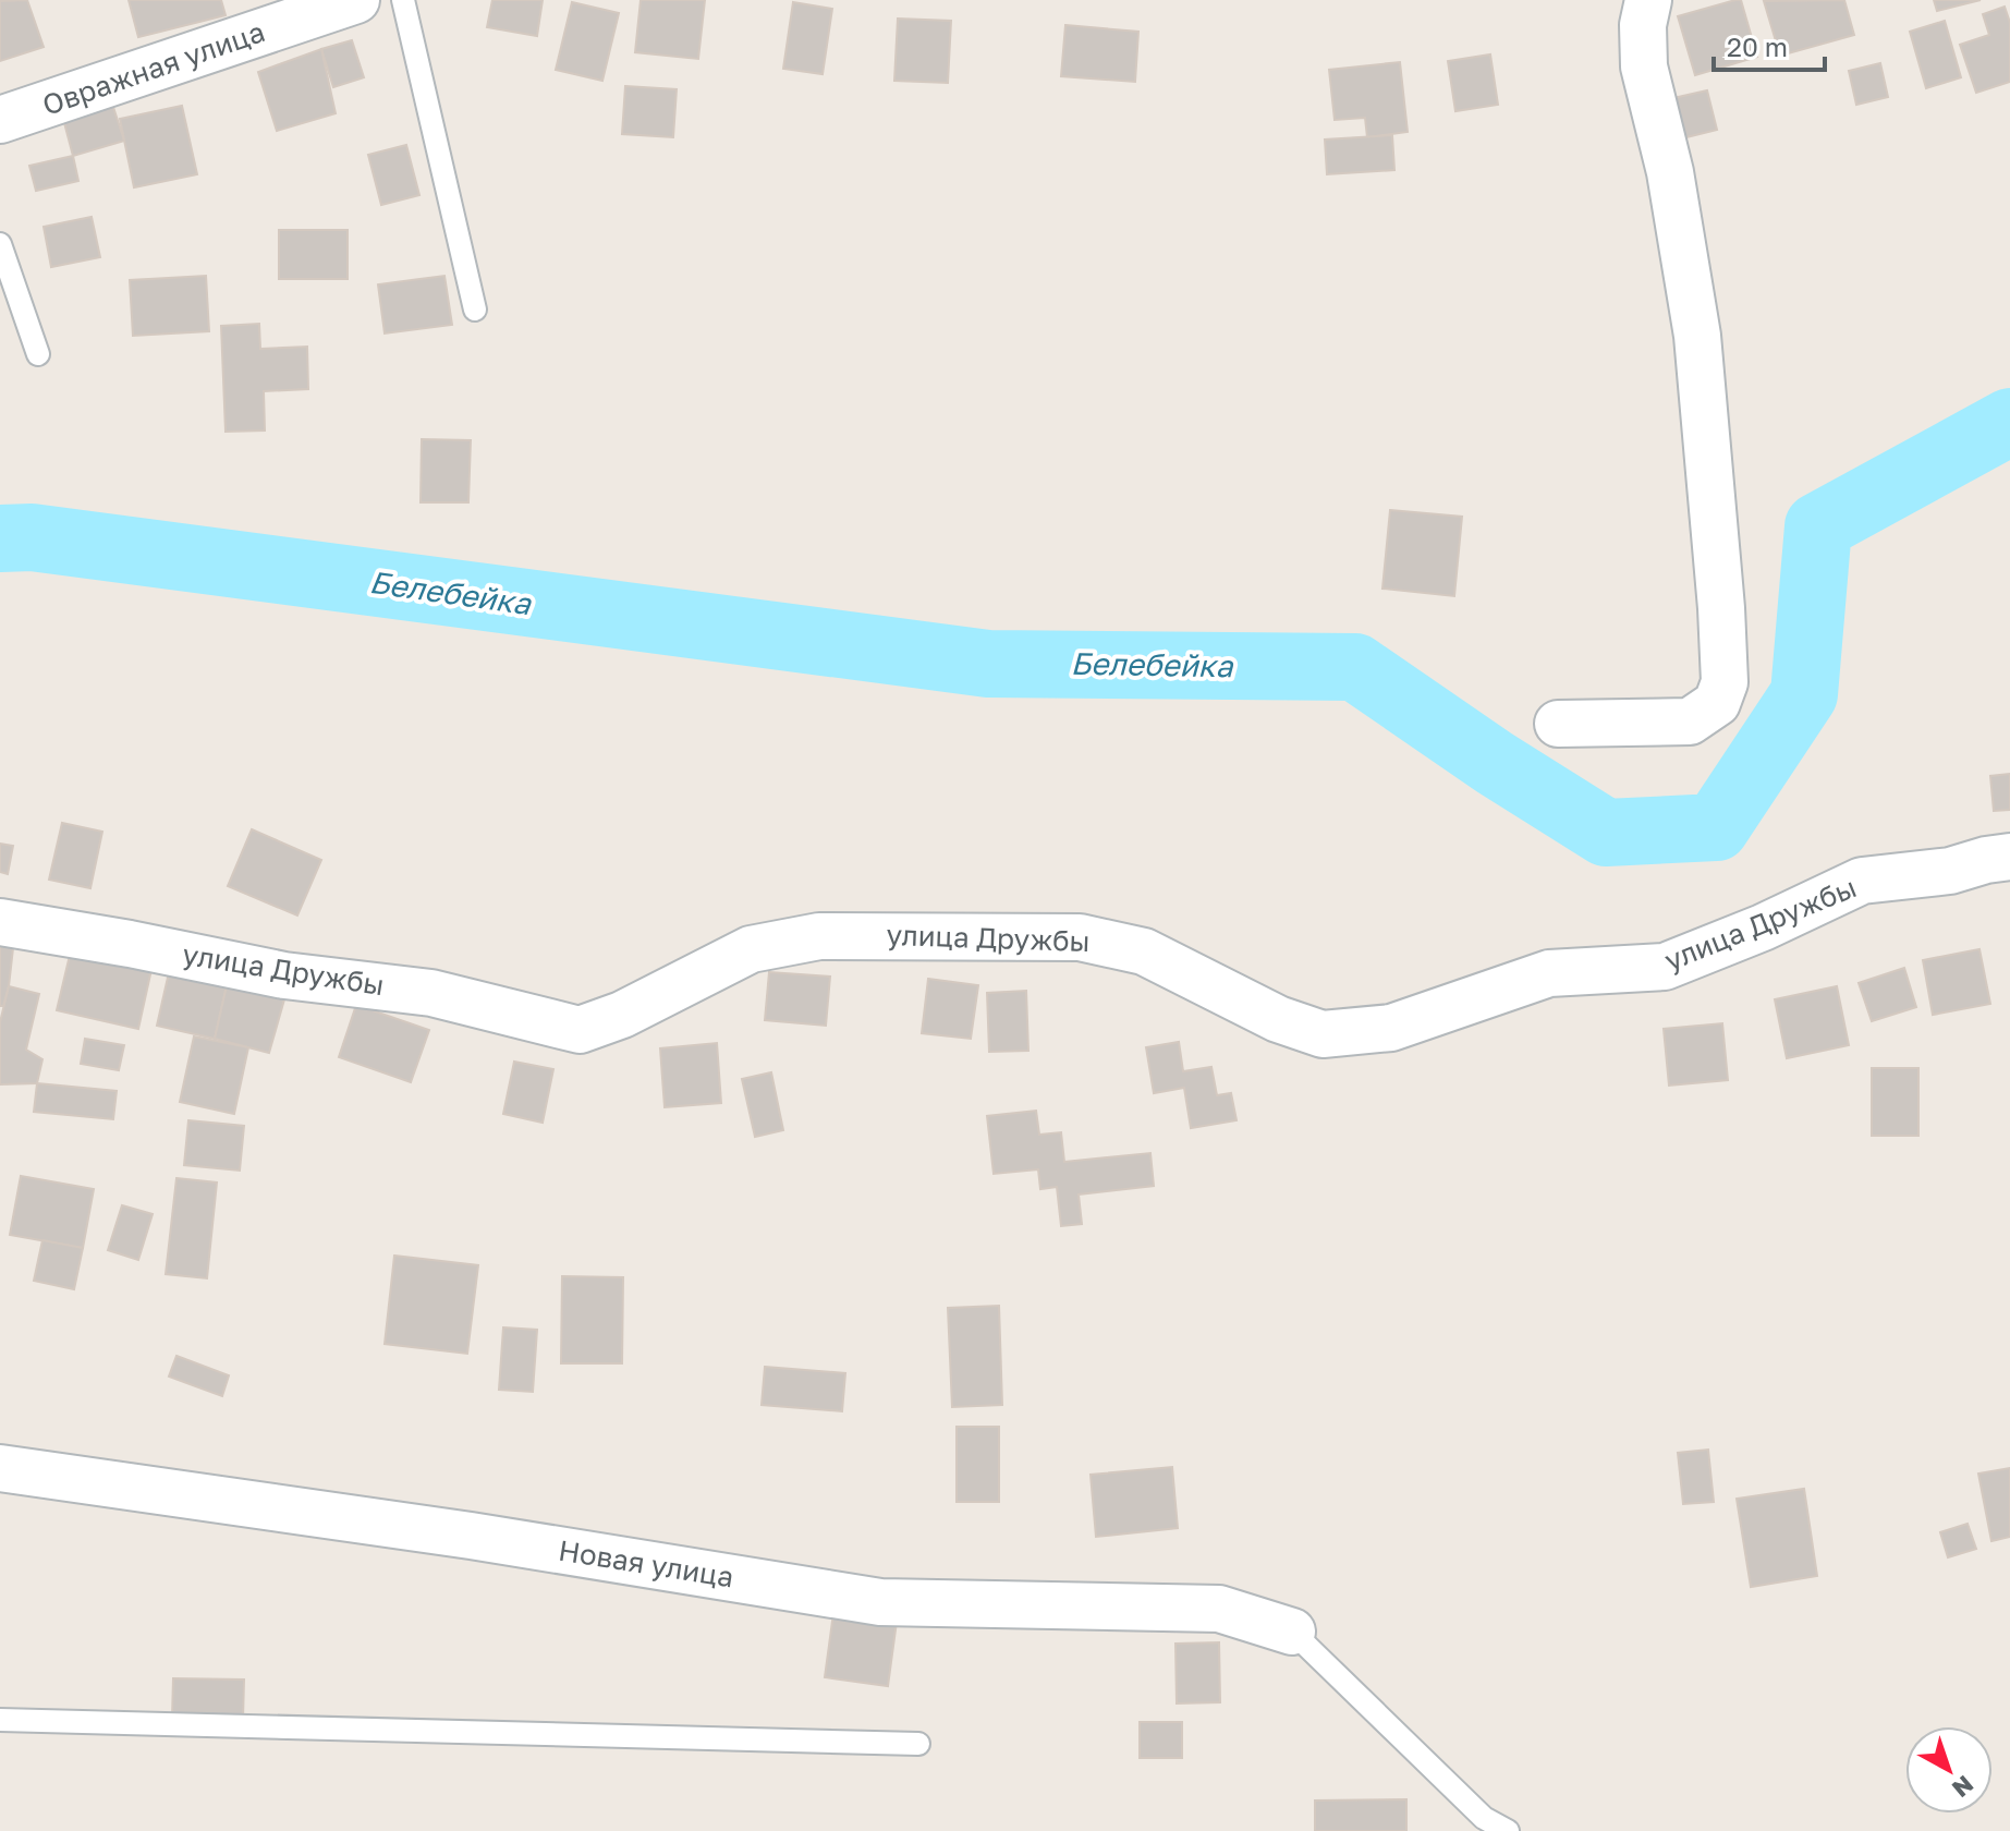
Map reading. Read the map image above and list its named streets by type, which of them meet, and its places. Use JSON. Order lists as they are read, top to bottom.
{
  "streets": {
    "street": ["Овражная улица", "улица Дружбы", "Новая улица"]
  },
  "water": ["Белебейка"],
  "scale_bar": "20 m",
  "north": "bottom right"
}
